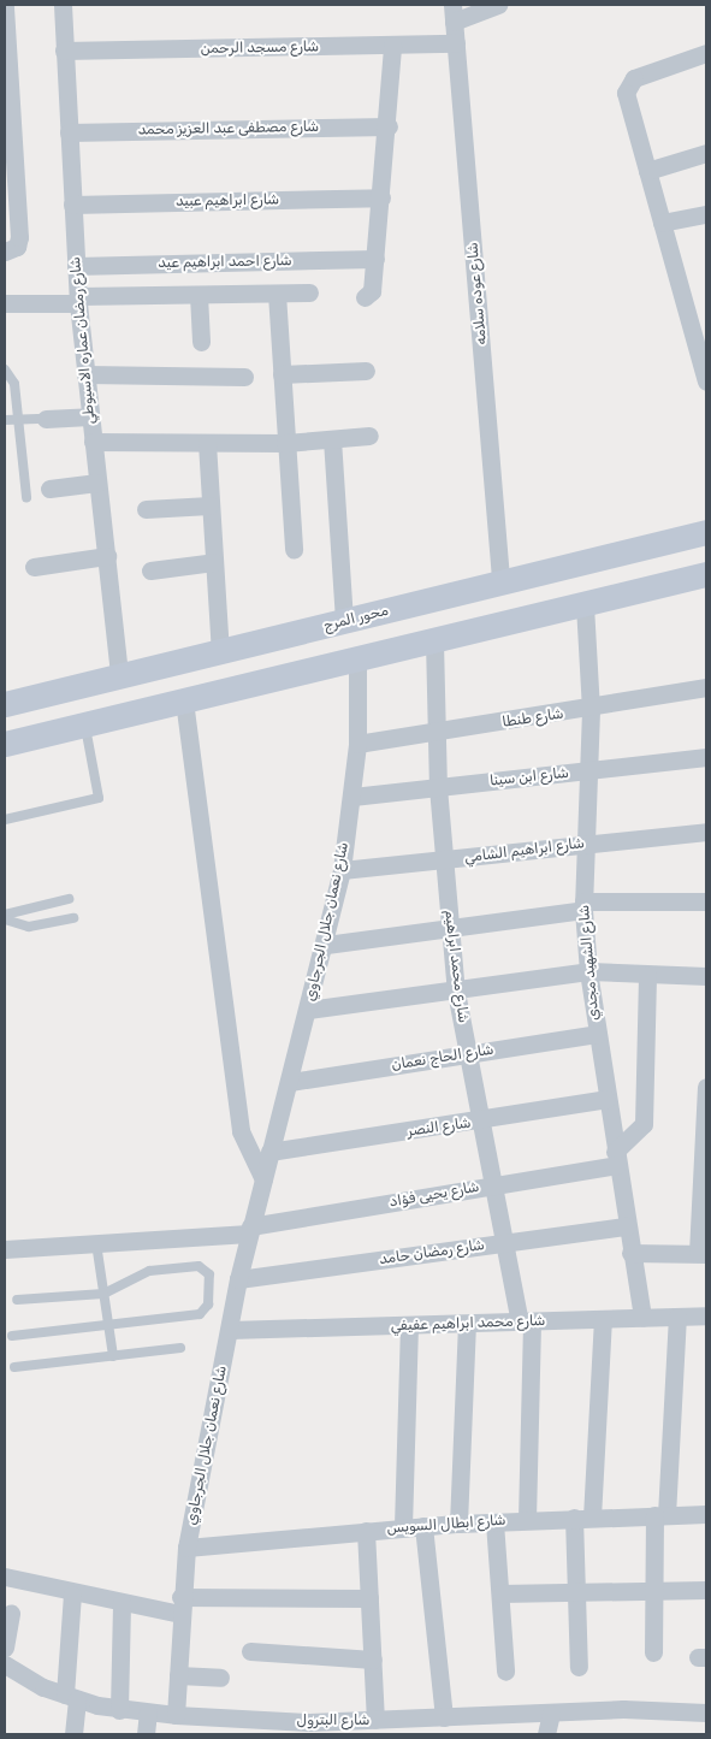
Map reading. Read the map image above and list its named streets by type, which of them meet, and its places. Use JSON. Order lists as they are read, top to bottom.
{
  "streets": {
    "main road": ["محور المرج"],
    "street": [
      "شارع مسجد الرحمن",
      "شارع مصطفى عبد العزيز محمد",
      "شارع ابراهيم عبيد",
      "شارع احمد ابراهيم عيد",
      "شارع عوده سلامه",
      "شارع رمضان عماره الاسيوطي",
      "شارع طنطا",
      "شارع ابن سينا",
      "شارع ابراهيم الشامي",
      "شارع نعمان جلال الجرجاوي",
      "شارع الشهيد مجدي",
      "شارع محمد ابراهيم",
      "شارع الحاج نعمان",
      "شارع النصر",
      "شارع يحيى فؤاد",
      "شارع رمضان حامد",
      "شارع محمد ابراهيم عفيفي",
      "شارع ابطال السويس",
      "شارع البترول"
    ]
  },
  "crossings": [
    ["شارع مسجد الرحمن", "شارع عوده سلامه"],
    ["شارع مسجد الرحمن", "شارع رمضان عماره الاسيوطي"],
    ["شارع مصطفى عبد العزيز محمد", "شارع رمضان عماره الاسيوطي"],
    ["شارع ابراهيم عبيد", "شارع رمضان عماره الاسيوطي"],
    ["شارع احمد ابراهيم عيد", "شارع رمضان عماره الاسيوطي"],
    ["شارع عوده سلامه", "محور المرج"],
    ["شارع رمضان عماره الاسيوطي", "محور المرج"],
    ["شارع طنطا", "شارع نعمان جلال الجرجاوي"],
    ["شارع طنطا", "شارع الشهيد مجدي"],
    ["شارع طنطا", "شارع محمد ابراهيم"],
    ["شارع ابن سينا", "شارع نعمان جلال الجرجاوي"],
    ["شارع ابن سينا", "شارع الشهيد مجدي"],
    ["شارع ابن سينا", "شارع محمد ابراهيم"],
    ["شارع ابراهيم الشامي", "شارع نعمان جلال الجرجاوي"],
    ["شارع ابراهيم الشامي", "شارع الشهيد مجدي"],
    ["شارع ابراهيم الشامي", "شارع محمد ابراهيم"],
    ["شارع نعمان جلال الجرجاوي", "شارع الحاج نعمان"],
    ["شارع نعمان جلال الجرجاوي", "شارع النصر"],
    ["شارع نعمان جلال الجرجاوي", "شارع يحيى فؤاد"],
    ["شارع نعمان جلال الجرجاوي", "شارع رمضان حامد"],
    ["شارع نعمان جلال الجرجاوي", "شارع محمد ابراهيم عفيفي"],
    ["شارع نعمان جلال الجرجاوي", "شارع ابطال السويس"],
    ["شارع نعمان جلال الجرجاوي", "شارع البترول"],
    ["شارع الشهيد مجدي", "شارع الحاج نعمان"],
    ["شارع الشهيد مجدي", "شارع النصر"],
    ["شارع الشهيد مجدي", "شارع يحيى فؤاد"],
    ["شارع الشهيد مجدي", "شارع رمضان حامد"],
    ["شارع الشهيد مجدي", "شارع محمد ابراهيم عفيفي"],
    ["شارع محمد ابراهيم", "شارع الحاج نعمان"],
    ["شارع محمد ابراهيم", "شارع النصر"],
    ["شارع محمد ابراهيم", "شارع يحيى فؤاد"],
    ["شارع محمد ابراهيم", "شارع رمضان حامد"],
    ["شارع محمد ابراهيم", "شارع محمد ابراهيم عفيفي"],
    ["شارع محمد ابراهيم", "شارع ابطال السويس"]
  ]
}
